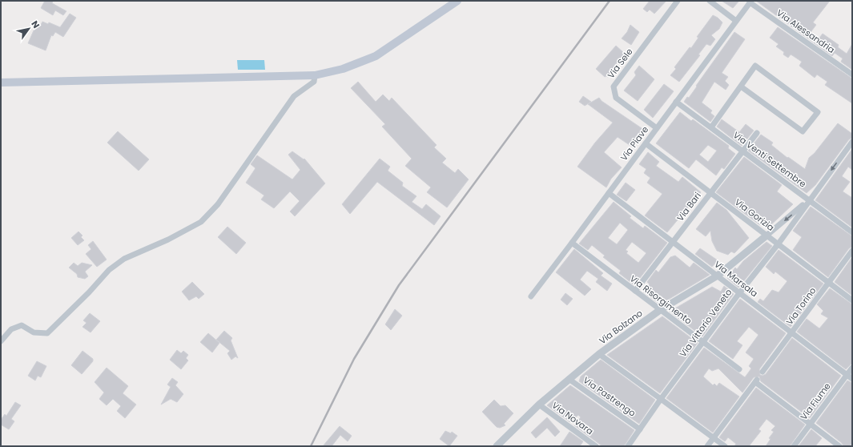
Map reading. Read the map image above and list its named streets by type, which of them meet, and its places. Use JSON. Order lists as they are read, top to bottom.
{
  "streets": {
    "street": [
      "Via Alessandria",
      "Via Sele",
      "Via Piave",
      "Via Venti Settembre",
      "Via Bari",
      "Via Gorizia",
      "Via Marsala",
      "Via Risorgimento",
      "Via Torino",
      "Via Vittorio Veneto",
      "Via Bolzano",
      "Via Pastrengo",
      "Via Fiume",
      "Via Novara"
    ]
  },
  "crossings": [
    ["Via Alessandria", "Via Piave"],
    ["Via Sele", "Via Piave"],
    ["Via Piave", "Via Venti Settembre"],
    ["Via Piave", "Via Gorizia"],
    ["Via Piave", "Via Marsala"],
    ["Via Piave", "Via Risorgimento"],
    ["Via Venti Settembre", "Via Bari"],
    ["Via Venti Settembre", "Via Vittorio Veneto"],
    ["Via Bari", "Via Gorizia"],
    ["Via Bari", "Via Marsala"],
    ["Via Bari", "Via Risorgimento"],
    ["Via Gorizia", "Via Torino"],
    ["Via Gorizia", "Via Vittorio Veneto"],
    ["Via Gorizia", "Via Bolzano"],
    ["Via Marsala", "Via Torino"],
    ["Via Marsala", "Via Vittorio Veneto"],
    ["Via Marsala", "Via Bolzano"],
    ["Via Marsala", "Via Fiume"],
    ["Via Risorgimento", "Via Vittorio Veneto"],
    ["Via Risorgimento", "Via Bolzano"],
    ["Via Vittorio Veneto", "Via Pastrengo"],
    ["Via Bolzano", "Via Pastrengo"],
    ["Via Bolzano", "Via Novara"]
  ],
  "north": "top right"
}
